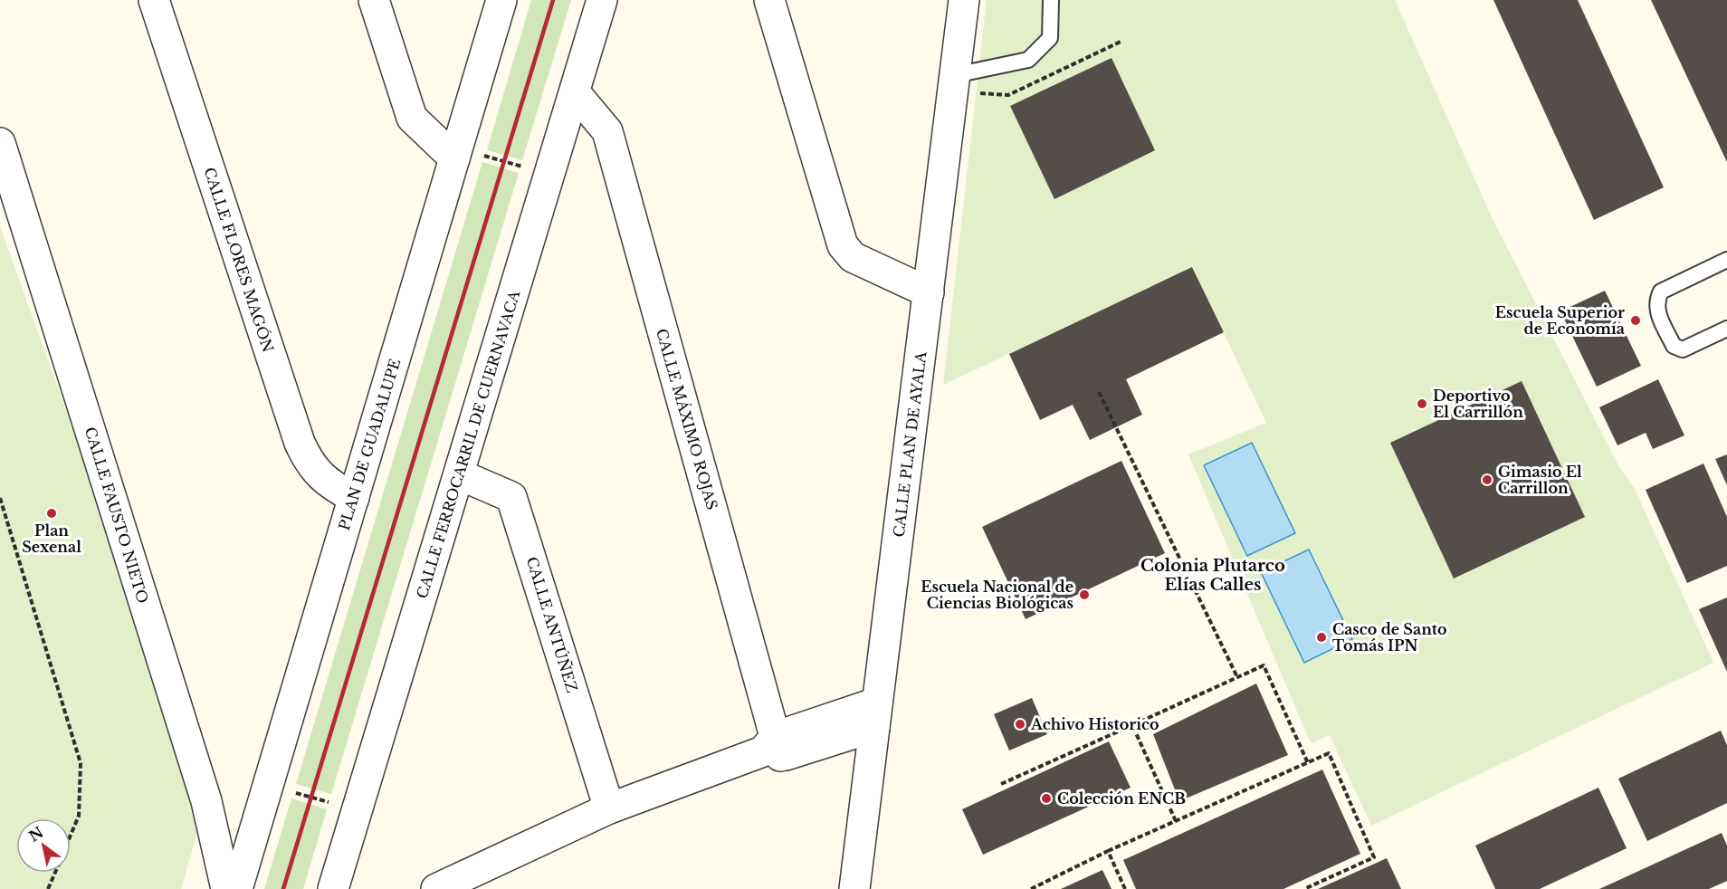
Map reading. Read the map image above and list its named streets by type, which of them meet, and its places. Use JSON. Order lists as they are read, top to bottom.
{
  "streets": {
    "street": [
      "CALLE FLORES MAGÓN",
      "CALLE MÁXIMO ROJAS",
      "PLAN DE GUADALUPE",
      "CALLE FERROCARRIL DE CUERNAVACA",
      "CALLE PLAN DE AYALA",
      "CALLE FAUSTO NIETO",
      "CALLE ANTÚÑEZ"
    ]
  },
  "crossings": [
    ["CALLE FLORES MAGÓN", "PLAN DE GUADALUPE"],
    ["CALLE MÁXIMO ROJAS", "CALLE FERROCARRIL DE CUERNAVACA"],
    ["CALLE FERROCARRIL DE CUERNAVACA", "CALLE ANTÚÑEZ"]
  ],
  "districts": ["Colonia Plutarco Elías Calles"],
  "places": [
    "Escuela Superior de Economía",
    "Deportivo El Carrillón",
    "Gimasio El Carrillon",
    "Plan Sexenal",
    "Escuela Nacional de Ciencias Biológicas",
    "Casco de Santo Tomás IPN",
    "Achivo Historico",
    "Colección ENCB"
  ],
  "north": "top left"
}
